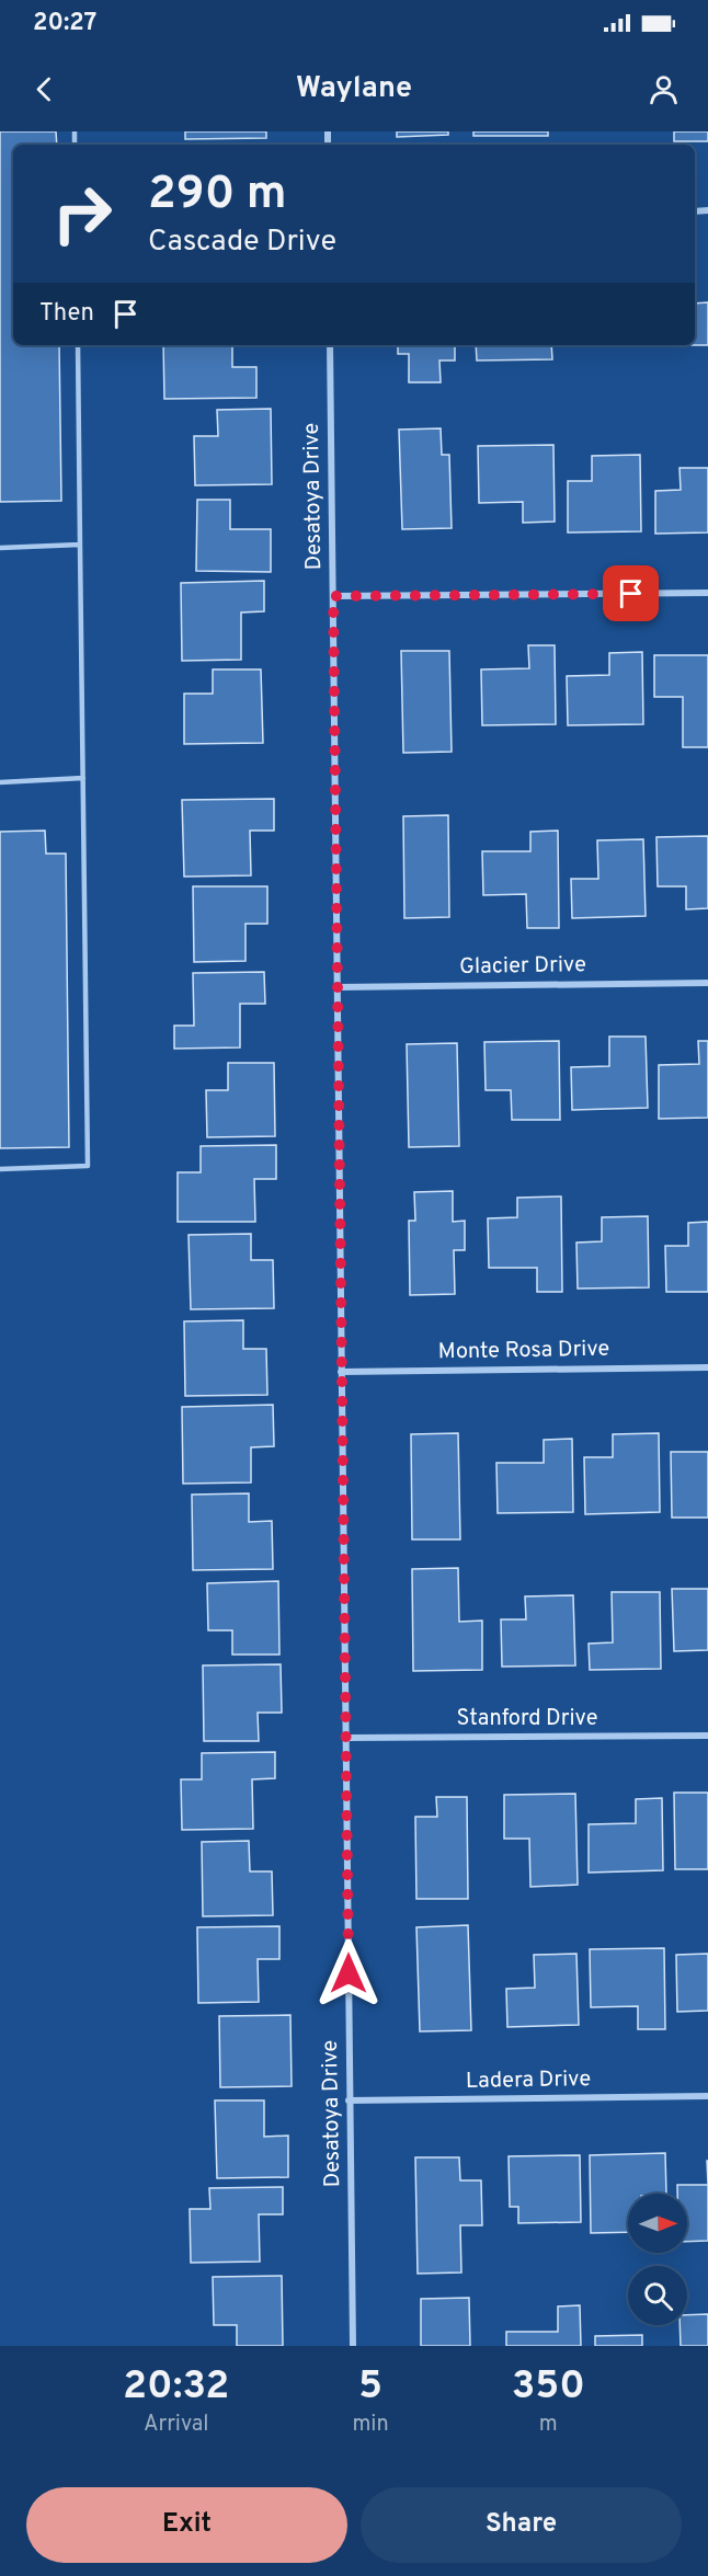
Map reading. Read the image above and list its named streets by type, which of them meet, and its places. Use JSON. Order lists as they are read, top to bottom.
{
  "streets": {
    "street": [
      "Desatoya Drive",
      "Glacier Drive",
      "Monte Rosa Drive",
      "Stanford Drive",
      "Ladera Drive"
    ]
  },
  "crossings": [
    ["Desatoya Drive", "Glacier Drive"],
    ["Desatoya Drive", "Monte Rosa Drive"],
    ["Desatoya Drive", "Stanford Drive"],
    ["Desatoya Drive", "Ladera Drive"]
  ],
  "north": "right",
  "page": {
    "status": "20:27",
    "header": "Waylane",
    "turn": ["290 m", "Cascade Drive"],
    "then": "Then",
    "eta": [
      "20:32",
      "Arrival",
      "5",
      "min",
      "350",
      "m"
    ],
    "buttons": ["Exit", "Share"]
  }
}
